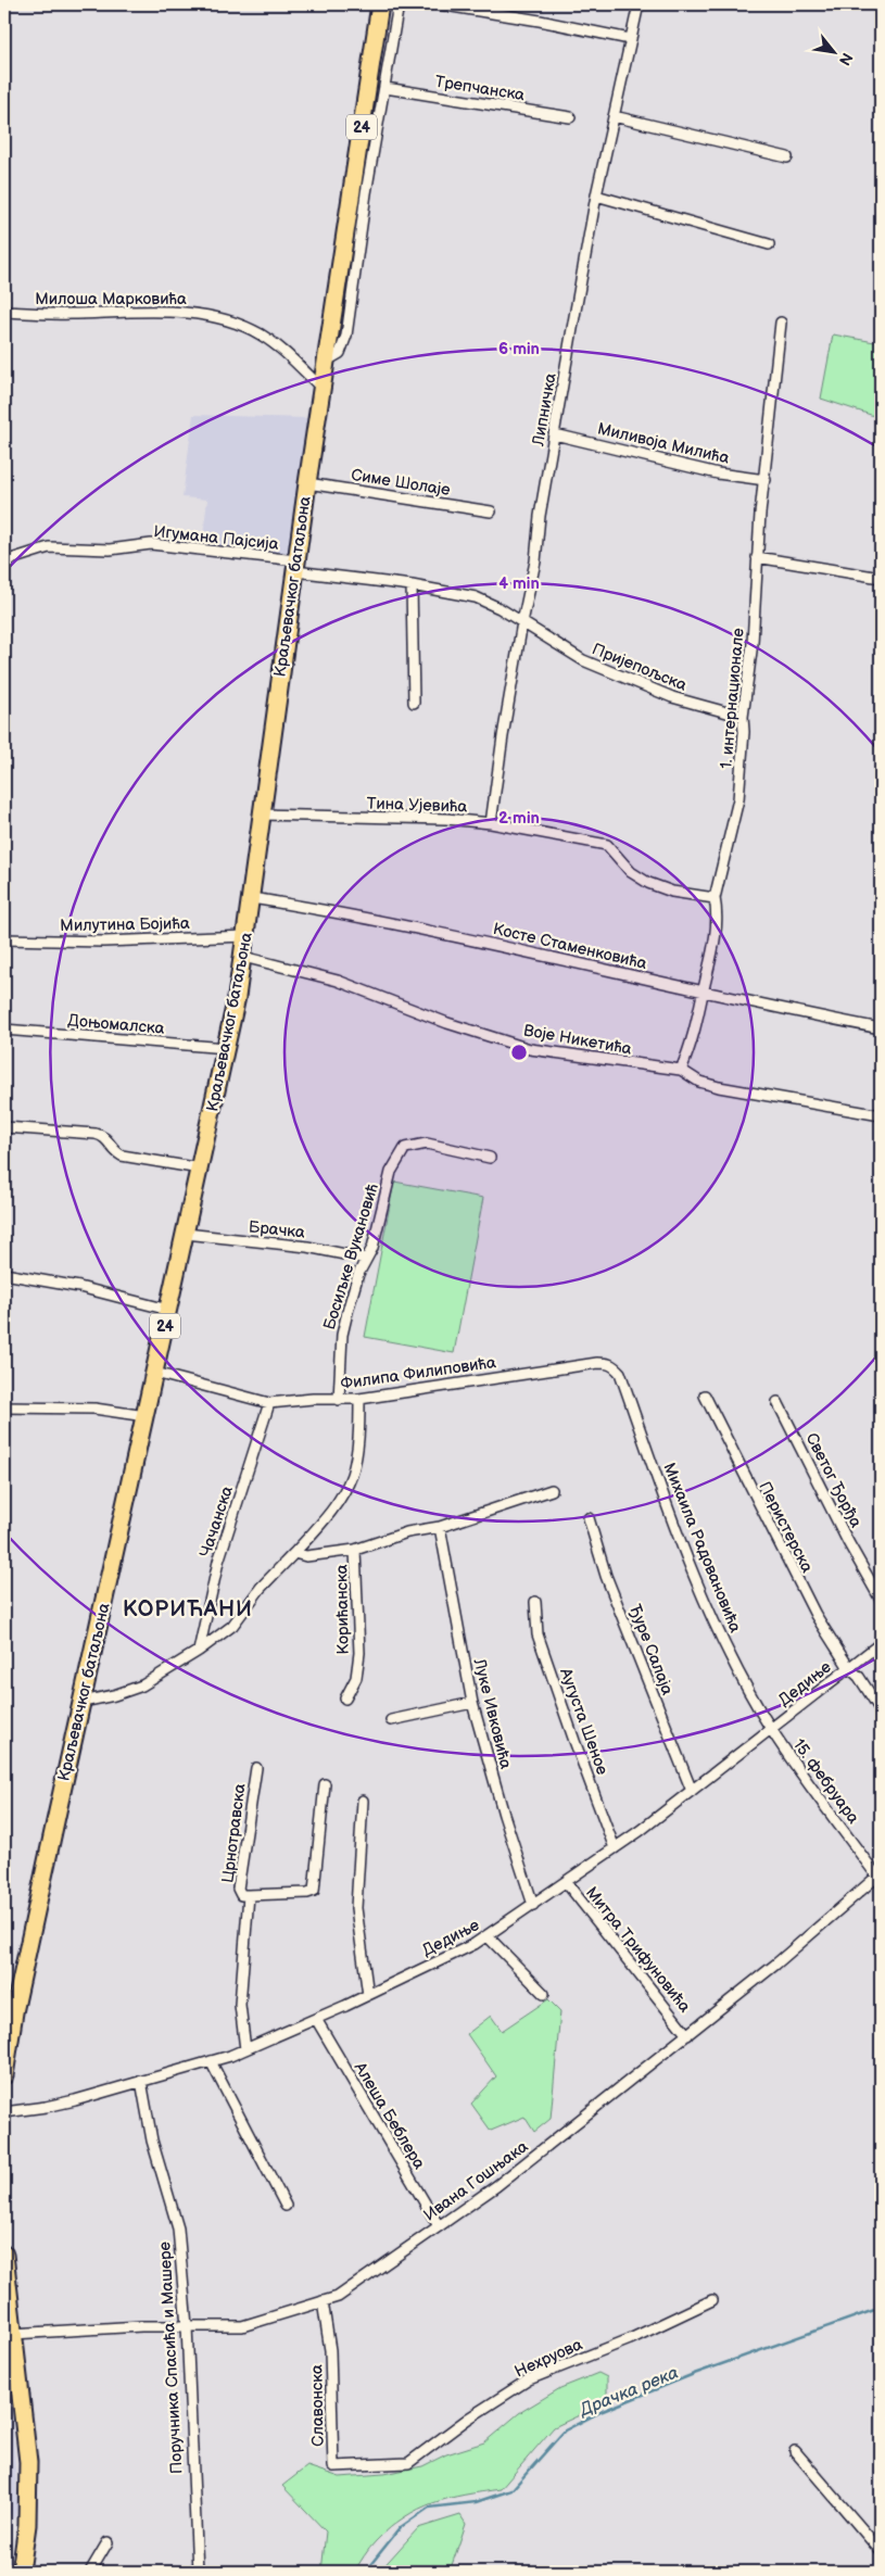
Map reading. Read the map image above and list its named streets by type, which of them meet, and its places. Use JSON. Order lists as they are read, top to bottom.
{
  "streets": {
    "main road": ["24", "Краљевачког батаљона"],
    "street": [
      "Трепчанска",
      "Милоша Марковића",
      "Липничка",
      "Миливоја Милића",
      "Симе Шолаје",
      "Игумана Пајсија",
      "Пријепољска",
      "1. интернационале",
      "Тина Ујевића",
      "Милутина Бојића",
      "Косте Стаменковића",
      "Доњомалска",
      "Воје Никетића",
      "Брачка",
      "Босиљке Вукановић",
      "Филипа Филиповића",
      "Светог Ђорђа",
      "Чачанска",
      "Перистерска",
      "Михаила Радовановића",
      "Корићанска",
      "Ђуре Салаја",
      "Дедиње",
      "Луке Ивковића",
      "Аугуста Шеное",
      "15. фебруара",
      "Црнотравска",
      "Митра Трифуновића",
      "Алеша Беблера",
      "Ивана Гошњака",
      "Поручника Спасића и Машере",
      "Нехруова",
      "Славонска"
    ]
  },
  "crossings": [
    ["Милоша Марковића", "Краљевачког батаљона"],
    ["Липничка", "Миливоја Милића"],
    ["Липничка", "Пријепољска"],
    ["Липничка", "Тина Ујевића"],
    ["Миливоја Милића", "1. интернационале"],
    ["Симе Шолаје", "Краљевачког батаљона"],
    ["Игумана Пајсија", "Краљевачког батаљона"],
    ["Игумана Пајсија", "Пријепољска"],
    ["Краљевачког батаљона", "Пријепољска"],
    ["Краљевачког батаљона", "Тина Ујевића"],
    ["Краљевачког батаљона", "Милутина Бојића"],
    ["Краљевачког батаљона", "Косте Стаменковића"],
    ["Краљевачког батаљона", "Доњомалска"],
    ["Краљевачког батаљона", "Воје Никетића"],
    ["Краљевачког батаљона", "Брачка"],
    ["Краљевачког батаљона", "Филипа Филиповића"],
    ["Пријепољска", "1. интернационале"],
    ["1. интернационале", "Тина Ујевића"],
    ["1. интернационале", "Косте Стаменковића"],
    ["1. интернационале", "Воје Никетића"],
    ["Брачка", "Босиљке Вукановић"],
    ["Босиљке Вукановић", "Филипа Филиповића"],
    ["Филипа Филиповића", "Чачанска"],
    ["Филипа Филиповића", "Михаила Радовановића"],
    ["Перистерска", "Дедиње"],
    ["Михаила Радовановића", "Дедиње"],
    ["Михаила Радовановића", "15. фебруара"],
    ["Ђуре Салаја", "Дедиње"],
    ["Дедиње", "Луке Ивковића"],
    ["Дедиње", "Аугуста Шеное"],
    ["Дедиње", "15. фебруара"],
    ["Дедиње", "Митра Трифуновића"],
    ["Дедиње", "Алеша Беблера"],
    ["Дедиње", "Поручника Спасића и Машере"],
    ["15. фебруара", "Ивана Гошњака"],
    ["Митра Трифуновића", "Ивана Гошњака"],
    ["Алеша Беблера", "Ивана Гошњака"],
    ["Ивана Гошњака", "Поручника Спасића и Машере"],
    ["Ивана Гошњака", "Славонска"],
    ["Нехруова", "Славонска"]
  ],
  "districts": ["КОРИЋАНИ"],
  "water": ["Драчка река"],
  "north": "bottom right",
  "rings": ["6 min", "4 min", "2 min"]
}
